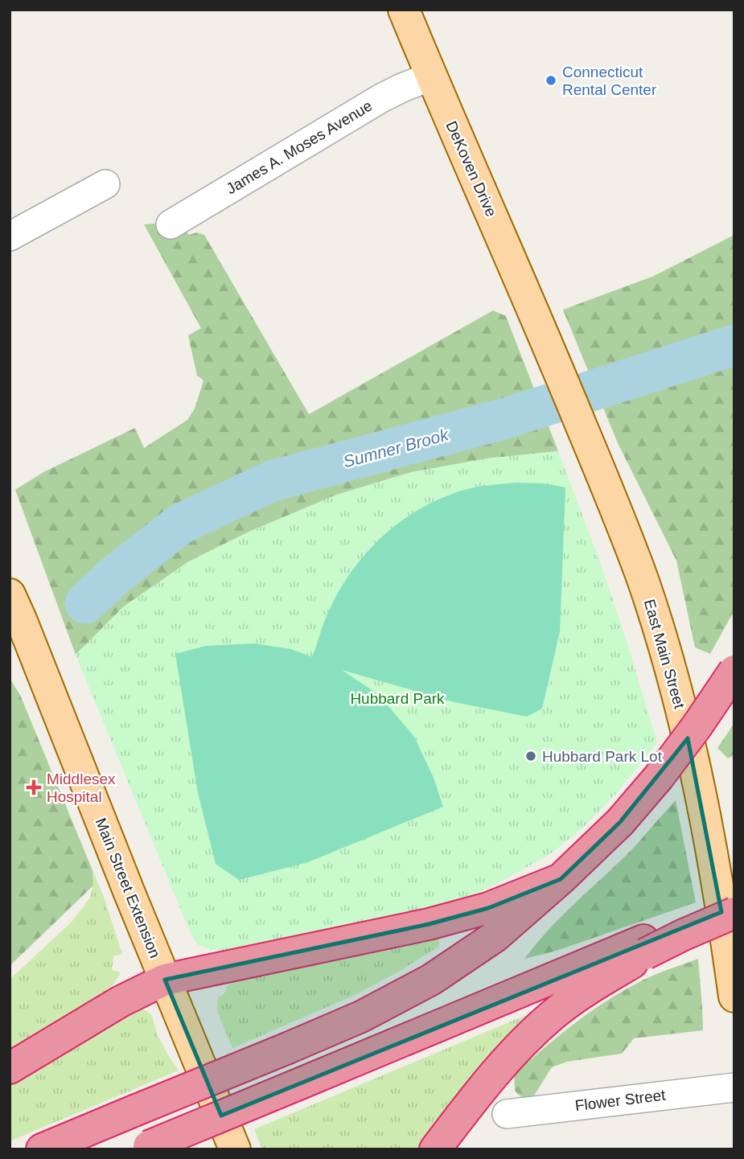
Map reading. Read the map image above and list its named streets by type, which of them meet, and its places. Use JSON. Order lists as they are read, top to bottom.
{
  "streets": {
    "main road": ["DeKoven Drive", "East Main Street", "Main Street Extension"],
    "street": ["James A. Moses Avenue", "Flower Street"]
  },
  "crossings": [
    ["James A. Moses Avenue", "DeKoven Drive"],
    ["DeKoven Drive", "East Main Street"]
  ],
  "water": ["Sumner Brook"],
  "parks": ["Hubbard Park"],
  "places": {
    "other": ["Connecticut Rental Center", "Hubbard Park Lot"],
    "health": ["Middlesex Hospital"]
  }
}
